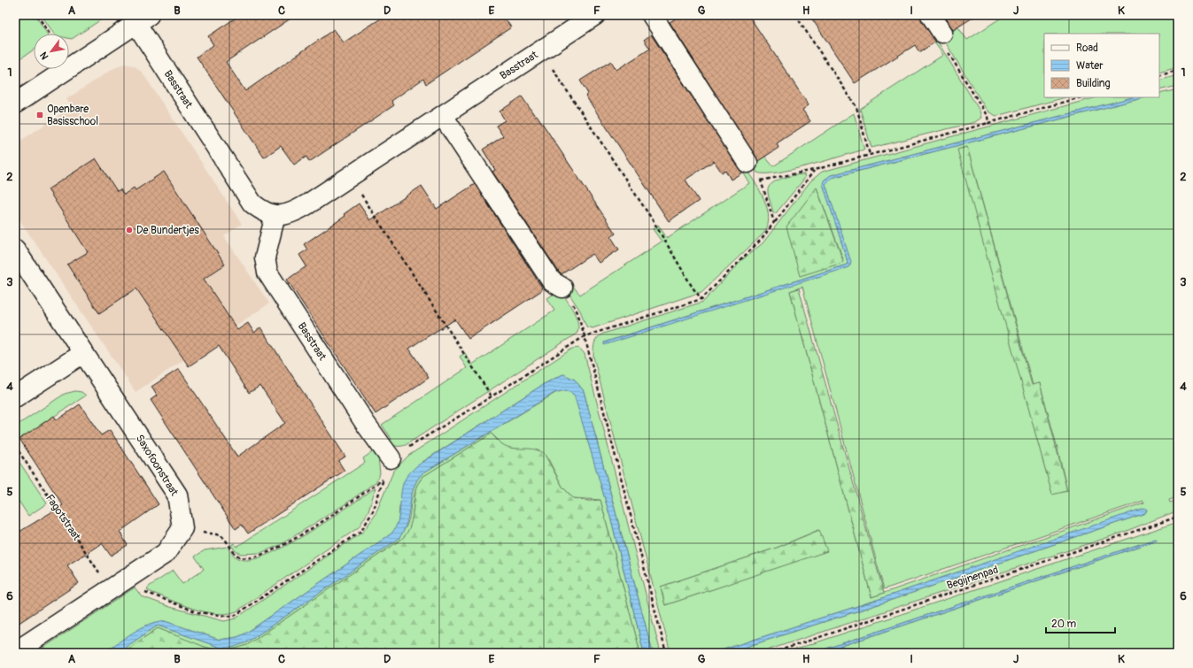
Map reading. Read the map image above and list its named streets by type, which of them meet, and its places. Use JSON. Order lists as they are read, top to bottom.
{
  "streets": {
    "street": ["Basstraat", "Saxofoonstraat"],
    "path": ["Fagotstraat", "Begijnenpad"]
  },
  "places": {
    "transit": ["Openbare Basisschool"],
    "other": ["De Bundertjes"]
  },
  "legend": ["Road", "Water", "Building"],
  "scale_bar": "20 m",
  "north": "bottom left",
  "grid": {
    "columns": [
      "A",
      "B",
      "C",
      "D",
      "E",
      "F",
      "G",
      "H",
      "I",
      "J",
      "K"
    ],
    "rows": [
      "1",
      "2",
      "3",
      "4",
      "5",
      "6"
    ]
  }
}
